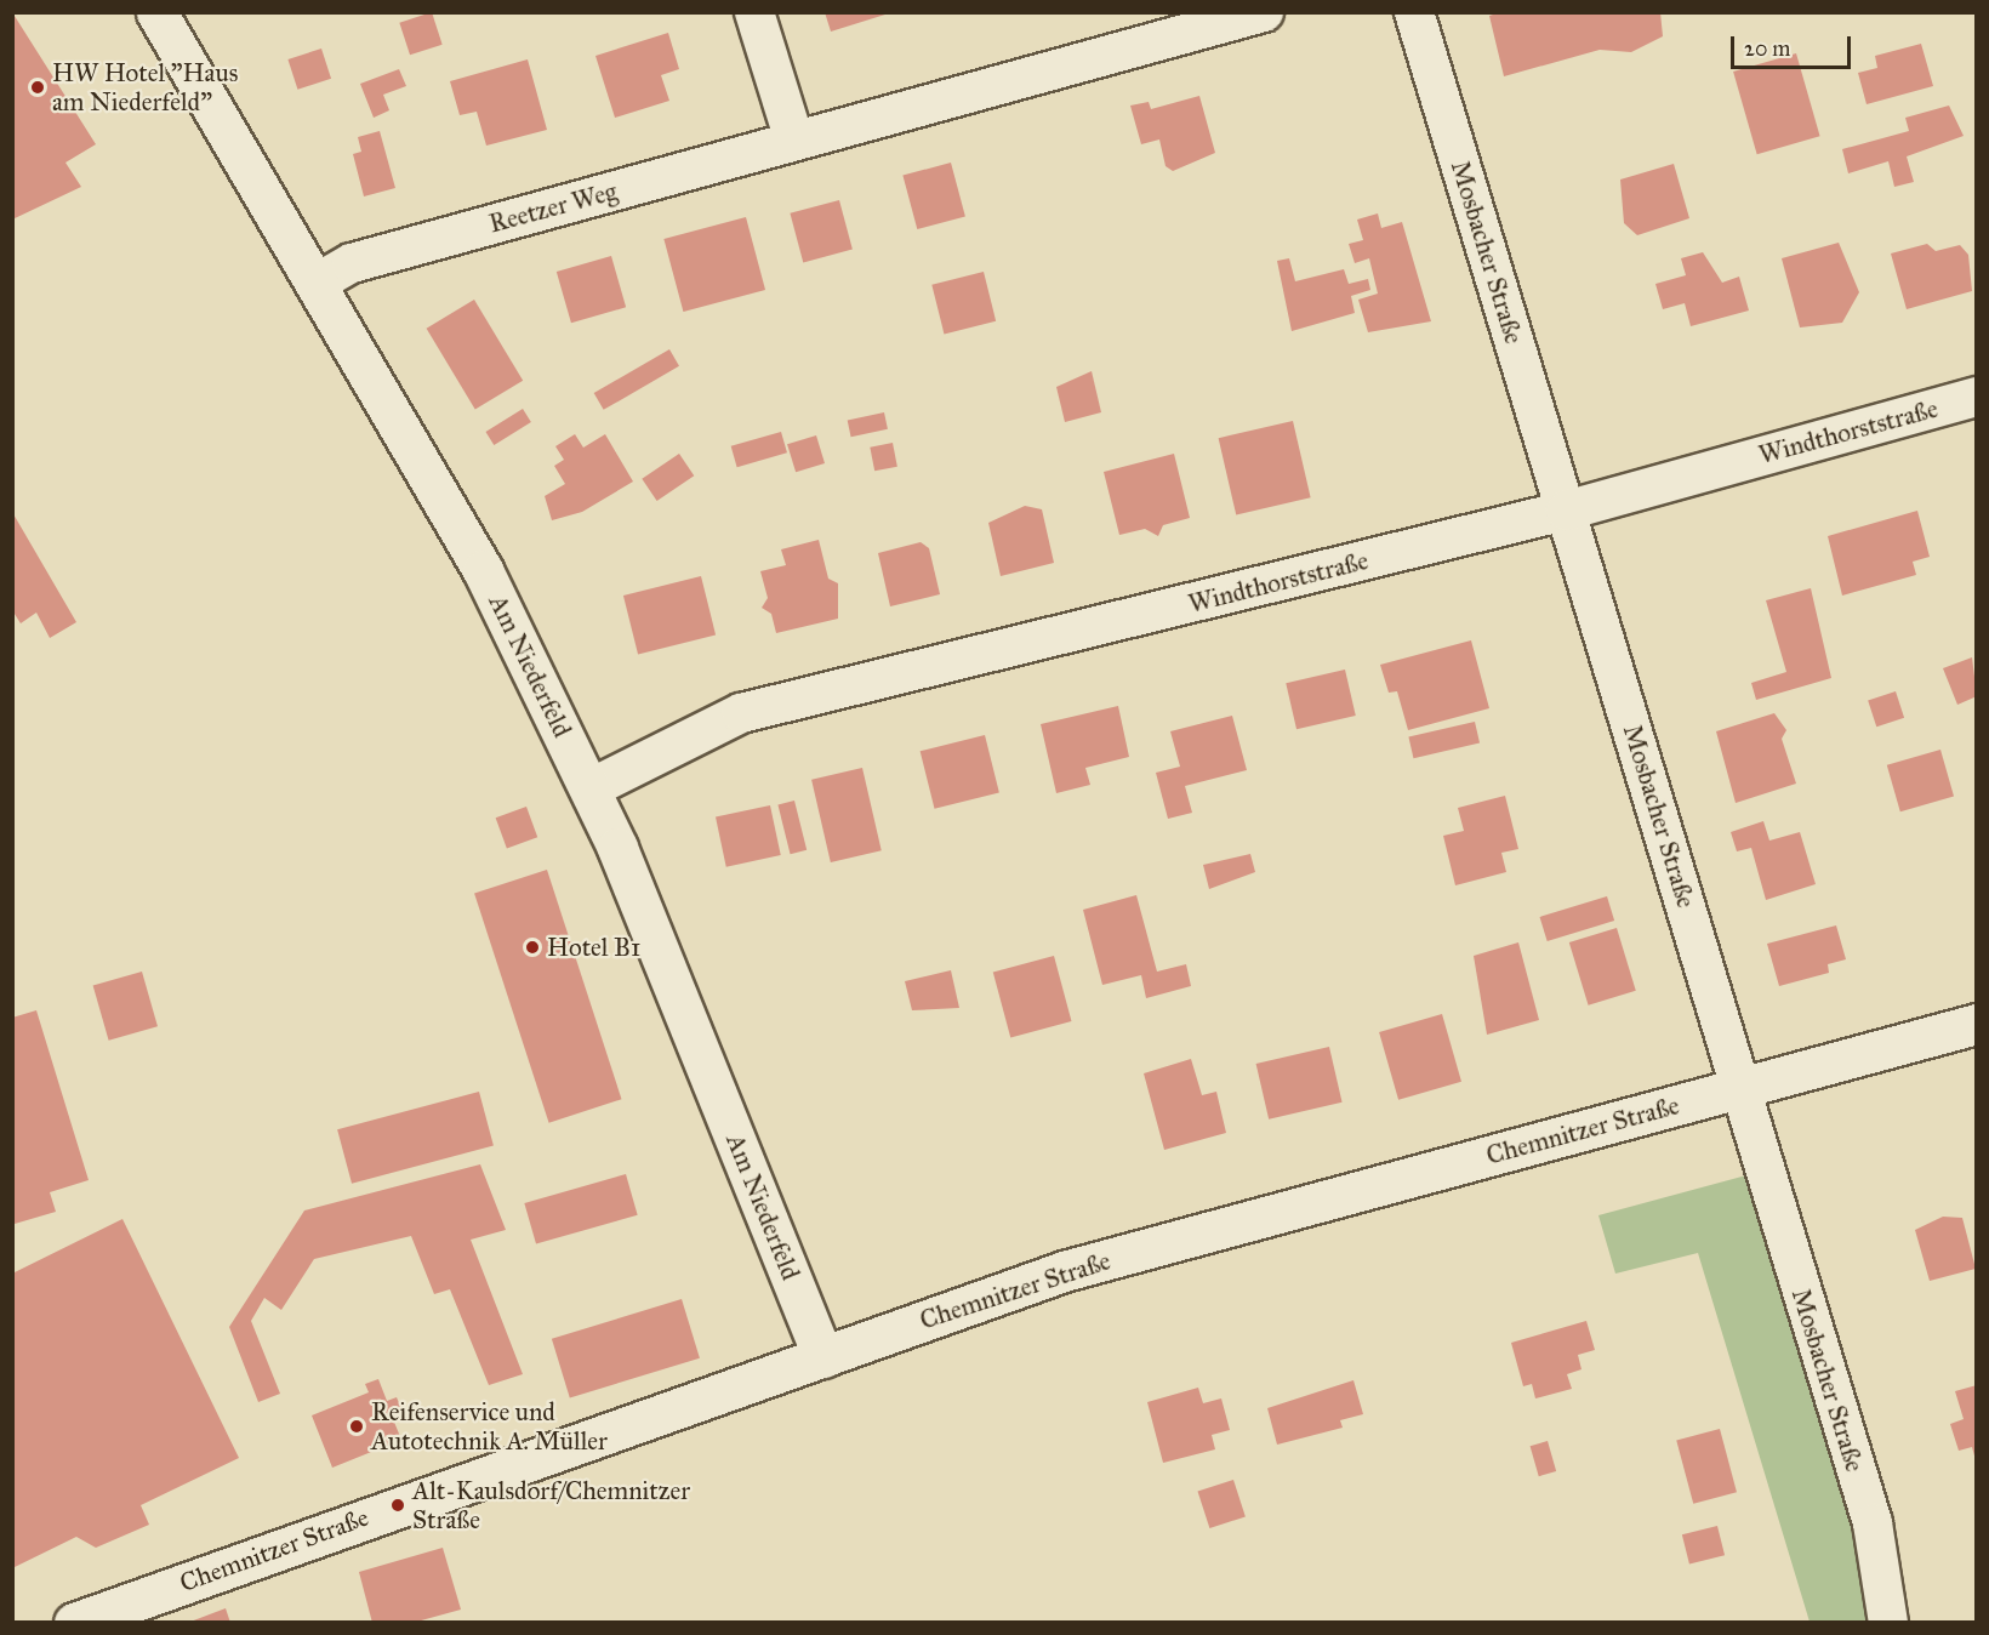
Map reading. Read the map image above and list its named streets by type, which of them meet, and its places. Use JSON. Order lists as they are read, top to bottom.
{
  "streets": {
    "main road": ["Am Niederfeld", "Chemnitzer Straße"],
    "street": ["Reetzer Weg", "Mosbacher Straße", "Windthorststraße"]
  },
  "crossings": [
    ["Reetzer Weg", "Am Niederfeld"],
    ["Mosbacher Straße", "Windthorststraße"],
    ["Mosbacher Straße", "Chemnitzer Straße"],
    ["Windthorststraße", "Am Niederfeld"],
    ["Am Niederfeld", "Chemnitzer Straße"]
  ],
  "places": [
    "HW Hotel \"Haus am Niederfeld\"",
    "Hotel B1",
    "Reifenservice und Autotechnik A. Müller",
    "Alt-Kaulsdorf/Chemnitzer Straße"
  ],
  "scale_bar": "20 m"
}
